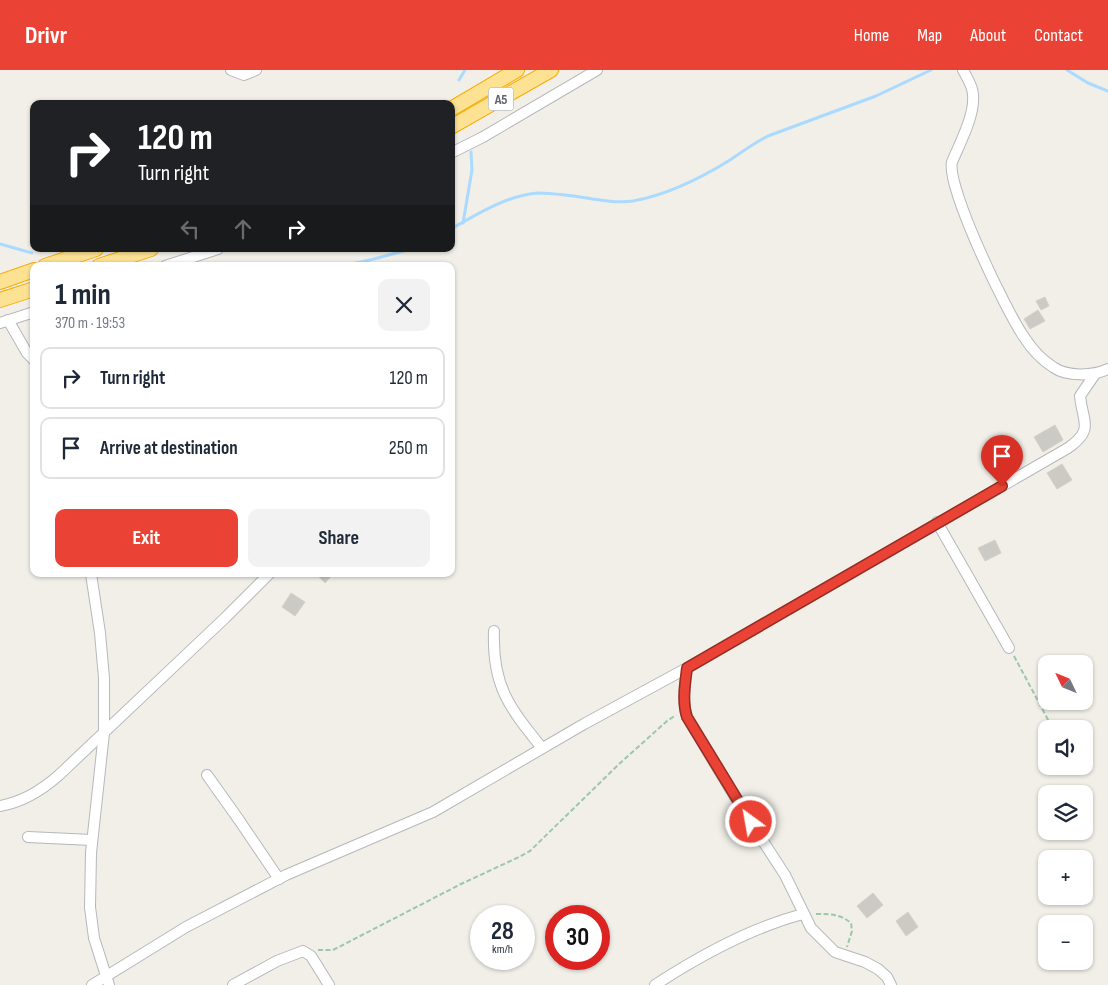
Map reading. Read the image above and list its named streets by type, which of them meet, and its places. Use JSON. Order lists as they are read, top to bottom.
{
  "streets": {
    "highway": ["Α5"]
  },
  "north": "top left",
  "page": {
    "header": "Drivr",
    "nav": [
      "Home",
      "Map",
      "About",
      "Contact"
    ],
    "turn": ["120 m", "Turn right"],
    "heading": ["1 min", "370 m · 19:53"],
    "list": [
      {
        "name": "Turn right",
        "value": "120 m"
      },
      {
        "name": "Arrive at destination",
        "value": "250 m"
      }
    ],
    "buttons": ["Exit", "Share"],
    "map_buttons": ["+", "−"],
    "speed": "28 km/h",
    "limit": "30"
  }
}
